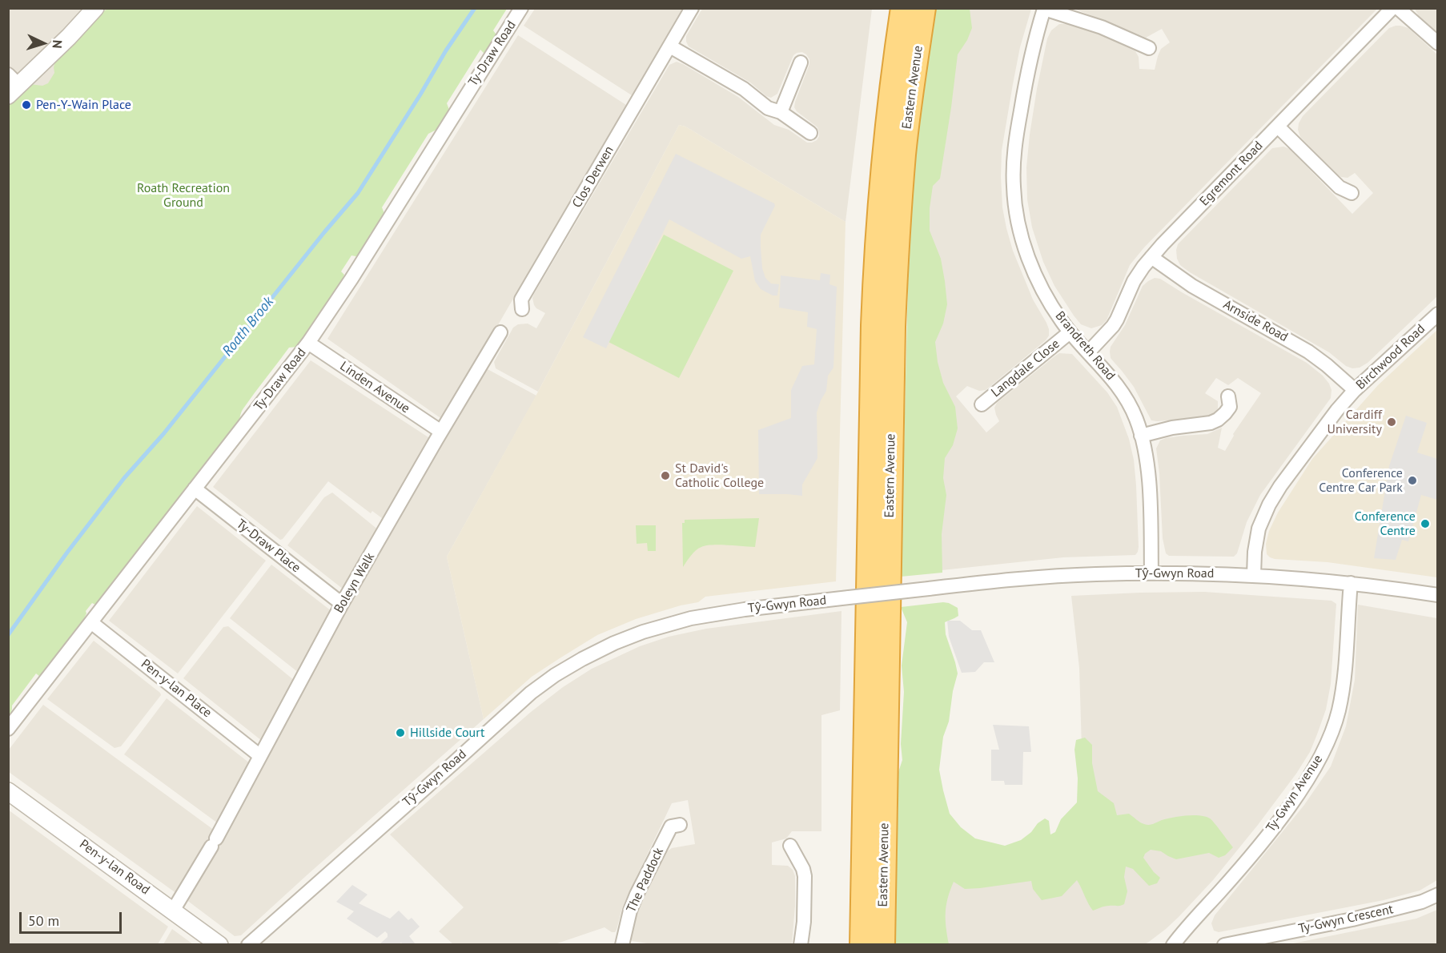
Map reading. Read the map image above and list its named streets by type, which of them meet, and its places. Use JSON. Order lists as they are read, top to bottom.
{
  "streets": {
    "highway": ["Eastern Avenue"],
    "street": [
      "Ty-Draw Road",
      "Egremont Road",
      "Clos Derwen",
      "Arnside Road",
      "Brandreth Road",
      "Birchwood Road",
      "Langdale Close",
      "Linden Avenue",
      "Ty-Draw Place",
      "Tŷ-Gwyn Road",
      "Boleyn Walk",
      "Pen-y-lan Place",
      "Ty-Gwyn Avenue",
      "Pen-y-lan Road",
      "The Paddock",
      "Ty-Gwyn Crescent"
    ]
  },
  "crossings": [
    ["Ty-Draw Road", "Linden Avenue"],
    ["Ty-Draw Road", "Ty-Draw Place"],
    ["Ty-Draw Road", "Pen-y-lan Place"],
    ["Egremont Road", "Arnside Road"],
    ["Egremont Road", "Brandreth Road"],
    ["Arnside Road", "Birchwood Road"],
    ["Brandreth Road", "Langdale Close"],
    ["Brandreth Road", "Tŷ-Gwyn Road"],
    ["Birchwood Road", "Tŷ-Gwyn Road"],
    ["Linden Avenue", "Boleyn Walk"],
    ["Ty-Draw Place", "Boleyn Walk"],
    ["Tŷ-Gwyn Road", "Ty-Gwyn Avenue"],
    ["Boleyn Walk", "Pen-y-lan Place"],
    ["Boleyn Walk", "Pen-y-lan Road"]
  ],
  "water": ["Roath Brook"],
  "parks": ["Roath Recreation Ground"],
  "places": [
    "Pen-Y-Wain Place",
    "Cardiff University",
    "St David's Catholic College",
    "Conference Centre Car Park",
    "Conference Centre",
    "Hillside Court"
  ],
  "scale_bar": "50 m",
  "north": "right"
}
